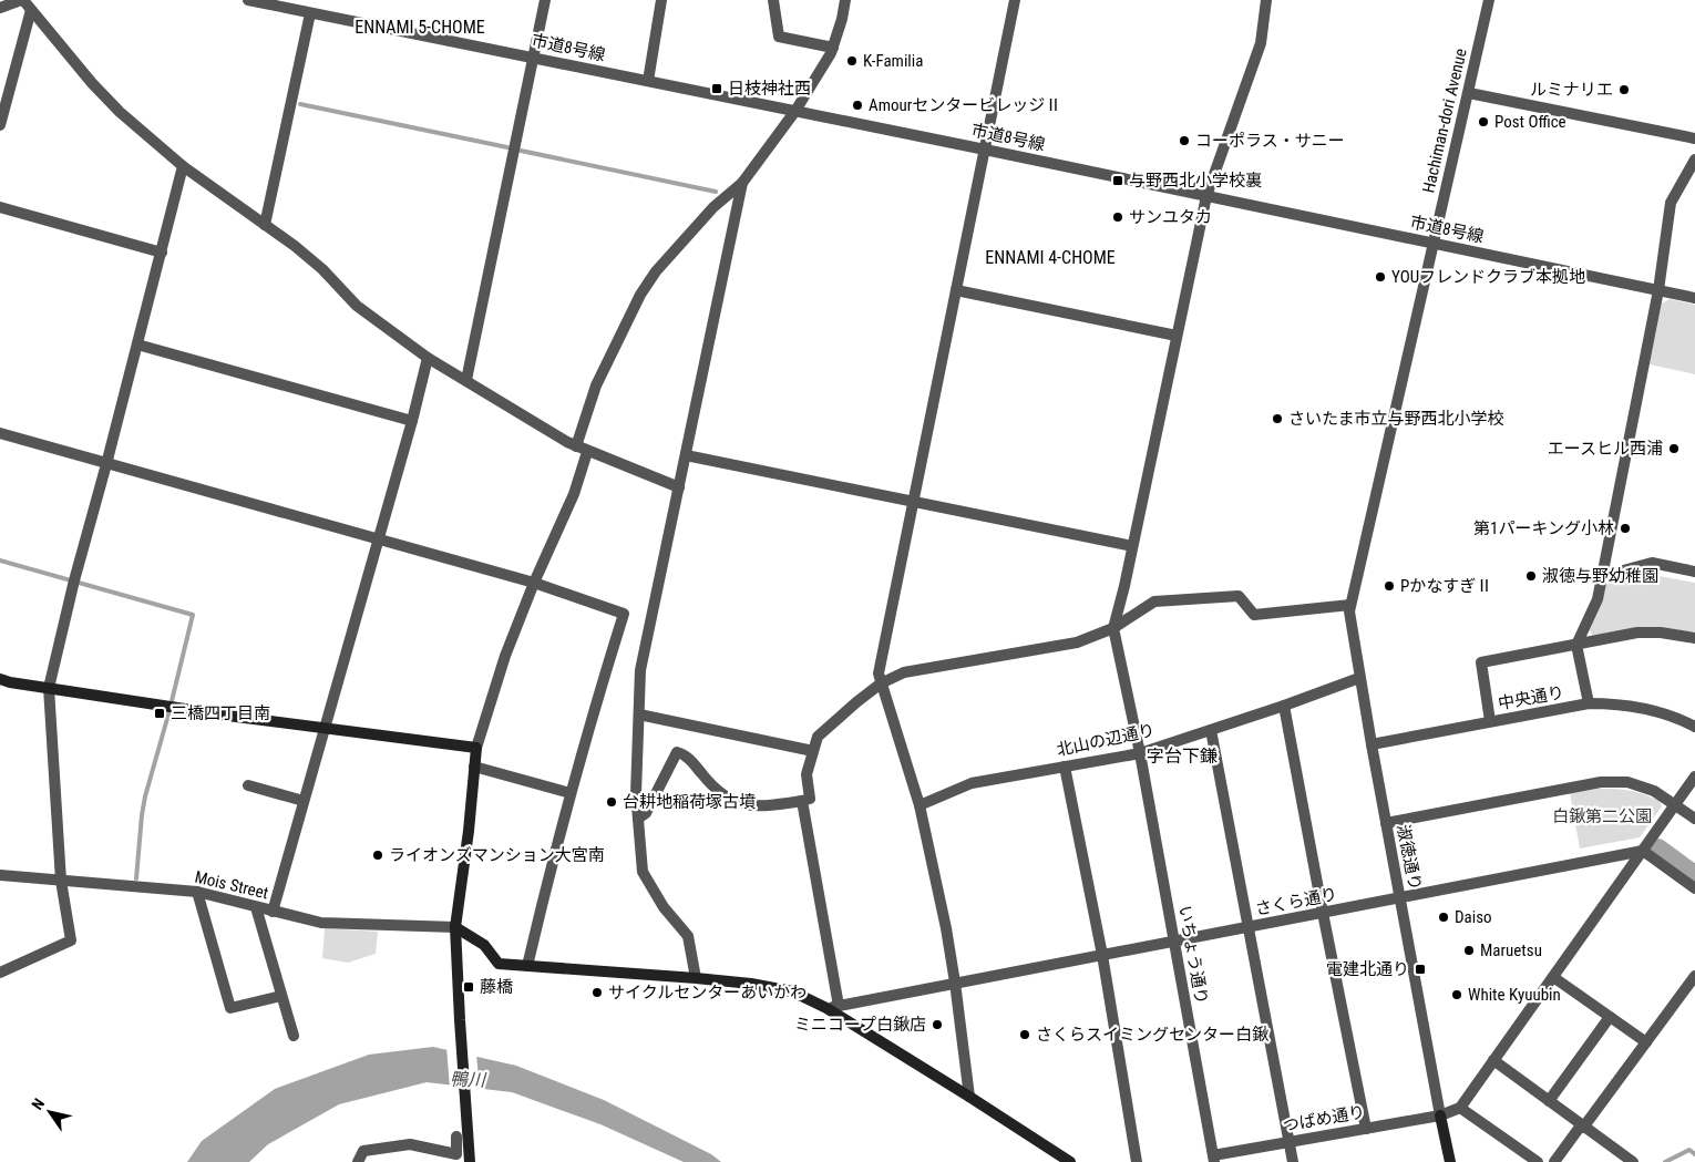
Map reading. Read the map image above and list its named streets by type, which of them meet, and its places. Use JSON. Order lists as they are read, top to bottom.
{
  "streets": {
    "street": [
      "市道8号線",
      "Hachiman-dori Avenue",
      "中央通り",
      "北山の辺通り",
      "淑徳通り",
      "Mois Street",
      "さくら通り",
      "いちょう通り",
      "つばめ通り"
    ]
  },
  "crossings": [
    ["市道8号線", "Hachiman-dori Avenue"],
    ["Hachiman-dori Avenue", "淑徳通り"],
    ["中央通り", "淑徳通り"],
    ["北山の辺通り", "淑徳通り"],
    ["北山の辺通り", "いちょう通り"],
    ["淑徳通り", "さくら通り"],
    ["淑徳通り", "つばめ通り"],
    ["さくら通り", "いちょう通り"],
    ["いちょう通り", "つばめ通り"]
  ],
  "districts": ["ENNAMI 5-CHOME", "ENNAMI 4-CHOME", "字台下鎌"],
  "water": ["鴨川"],
  "parks": ["白鍬第二公園"],
  "places": {
    "other": [
      "K-Familia",
      "ルミナリエ",
      "AmourセンタービレッジⅡ",
      "Post Office",
      "コーポラス・サニー",
      "サンユタカ",
      "YOUフレンドクラブ本拠地",
      "さいたま市立与野西北小学校",
      "エースヒル西浦",
      "第1パーキング小林",
      "淑徳与野幼稚園",
      "PかなすぎⅡ",
      "台耕地稲荷塚古墳",
      "ライオンズマンション大宮南",
      "Daiso",
      "Maruetsu",
      "サイクルセンターあいかわ",
      "White Kyuubin",
      "ミニコープ白鍬店",
      "さくらスイミングセンター白鍬"
    ],
    "transit": [
      "日枝神社西",
      "与野西北小学校裏",
      "三橋四丁目南",
      "電建北通り",
      "藤橋"
    ]
  },
  "north": "top left"
}
